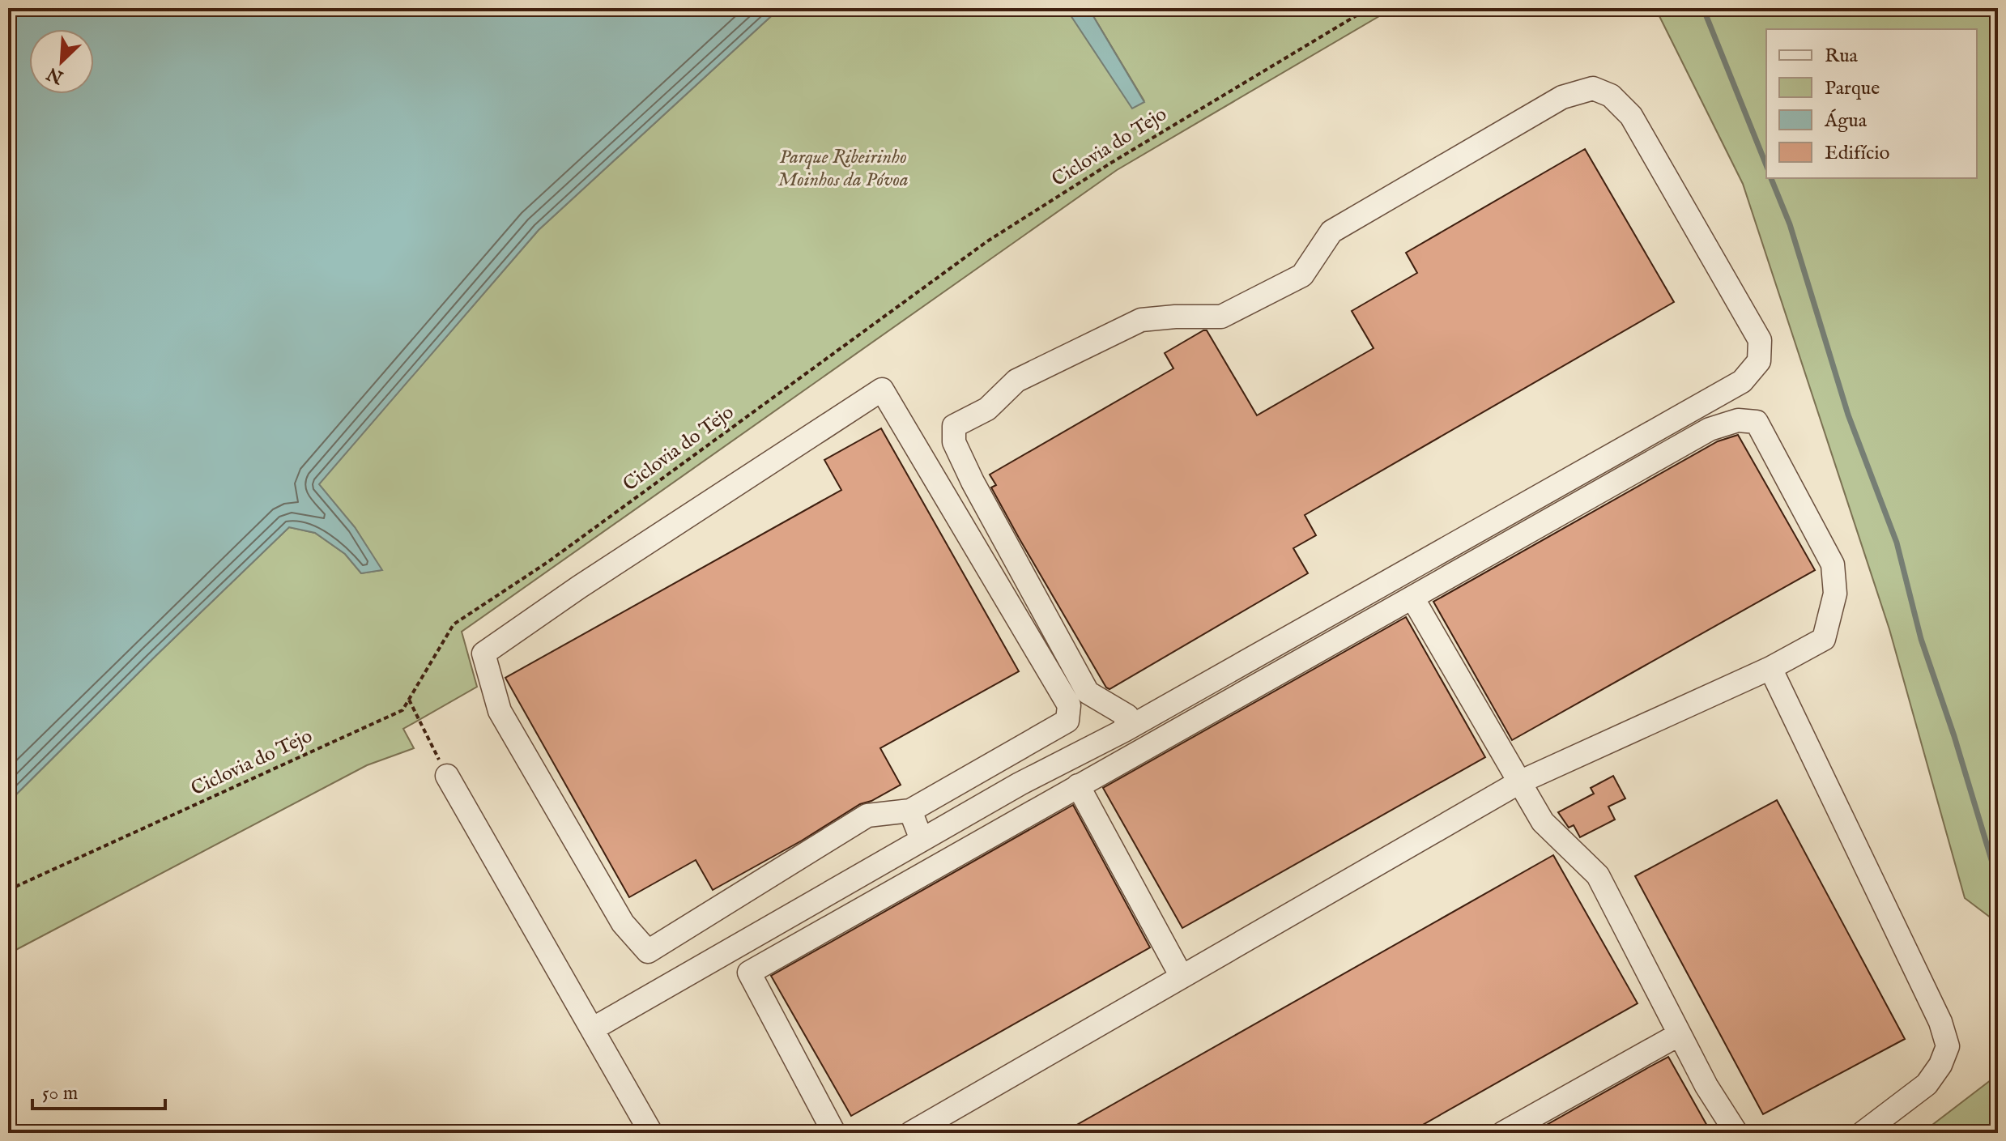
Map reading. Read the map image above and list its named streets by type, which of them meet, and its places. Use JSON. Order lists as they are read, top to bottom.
{
  "streets": {
    "path": ["Ciclovia do Tejo"]
  },
  "parks": ["Parque Ribeirinho Moinhos da Póvoa"],
  "legend": [
    "Rua",
    "Parque",
    "Água",
    "Edifício"
  ],
  "scale_bar": "50 m",
  "north": "bottom left"
}
